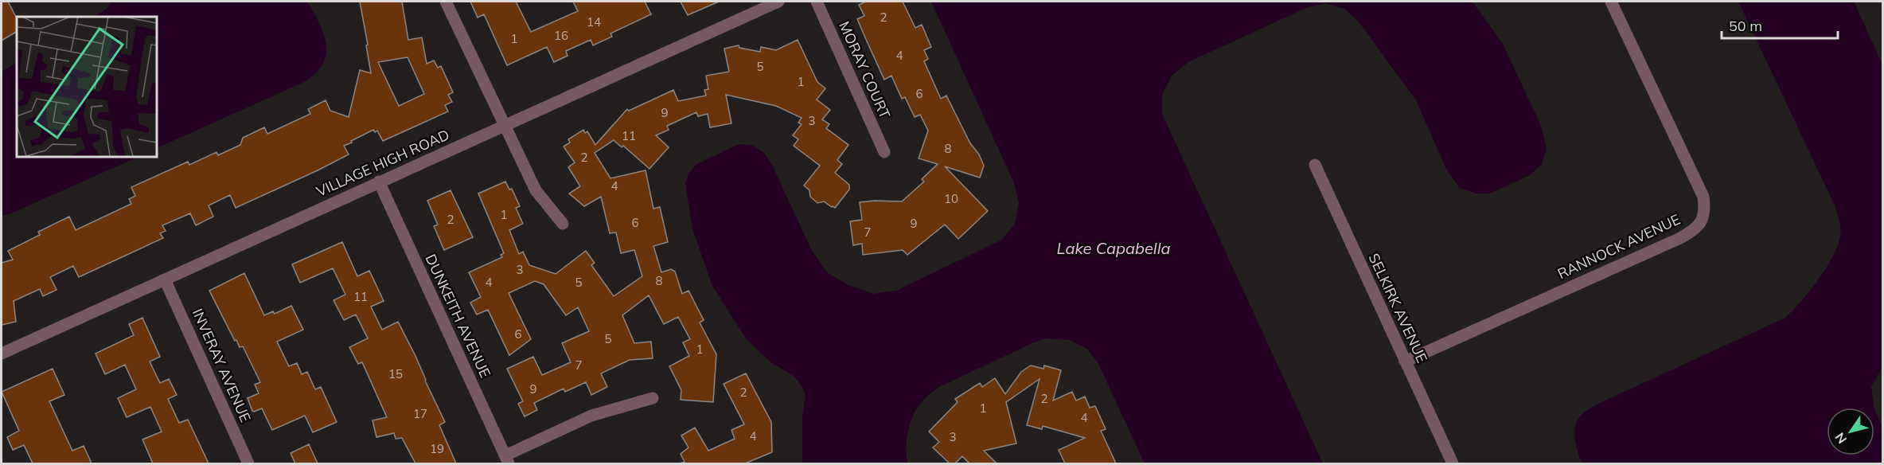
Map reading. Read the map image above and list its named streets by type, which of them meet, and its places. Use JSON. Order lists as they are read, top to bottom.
{
  "streets": {
    "street": [
      "MORAY COURT",
      "VILLAGE HIGH ROAD",
      "RANNOCK AVENUE",
      "SELKIRK AVENUE",
      "DUNKEITH AVENUE",
      "INVERAY AVENUE"
    ]
  },
  "crossings": [
    ["VILLAGE HIGH ROAD", "DUNKEITH AVENUE"],
    ["VILLAGE HIGH ROAD", "INVERAY AVENUE"],
    ["RANNOCK AVENUE", "SELKIRK AVENUE"]
  ],
  "water": ["Lake Capabella"],
  "house_numbers": [
    "2",
    "14",
    "16",
    "1",
    "4",
    "5",
    "1",
    "6",
    "9",
    "3",
    "11",
    "8",
    "2",
    "4",
    "10",
    "1",
    "2",
    "6",
    "9",
    "7",
    "3",
    "8",
    "4",
    "5",
    "11",
    "6",
    "5",
    "1",
    "7",
    "15",
    "9",
    "2",
    "2",
    "1",
    "17",
    "4",
    "4",
    "3",
    "19"
  ],
  "scale_bar": "50 m",
  "north": "bottom left"
}
